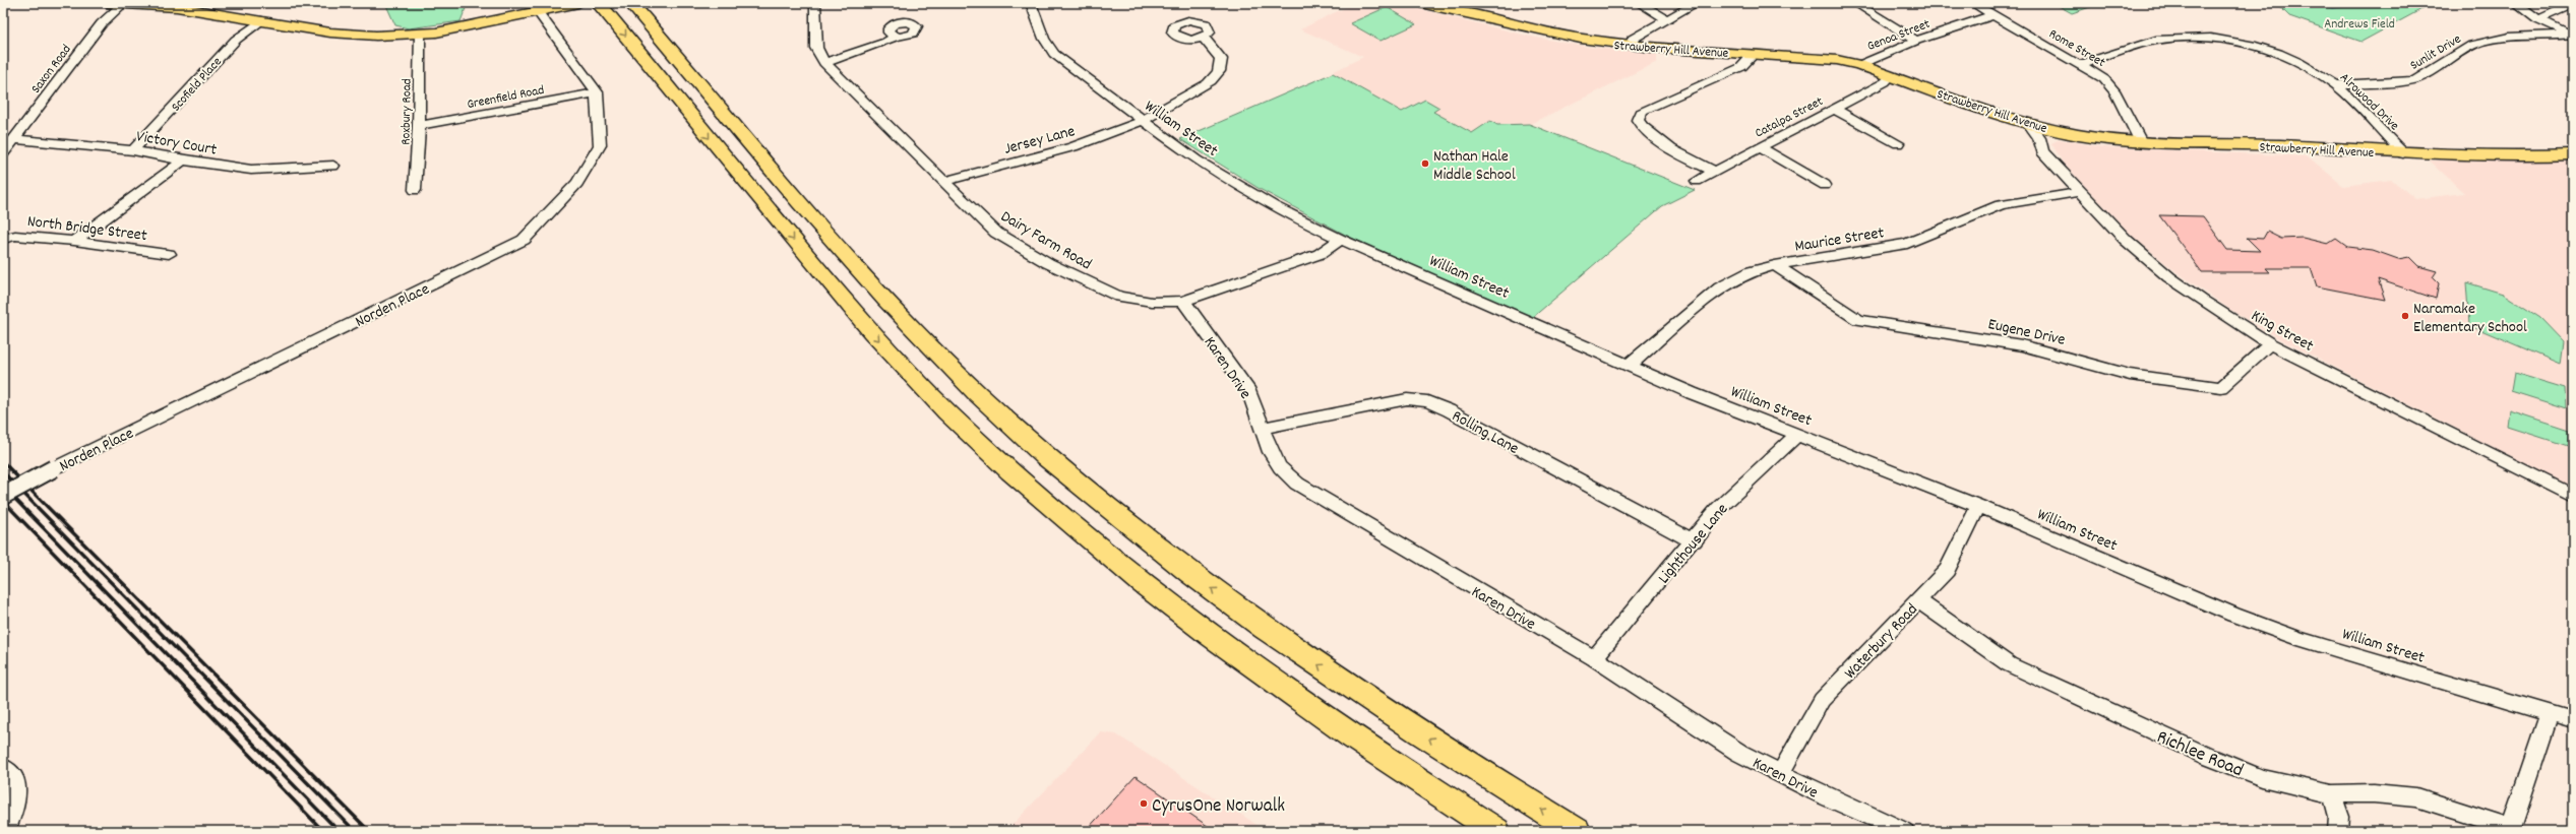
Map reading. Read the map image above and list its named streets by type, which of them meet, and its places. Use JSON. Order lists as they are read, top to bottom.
{
  "streets": {
    "main road": ["Strawberry Hill Avenue"],
    "street": [
      "Genoa Street",
      "Rome Street",
      "Sunlit Drive",
      "Saxon Road",
      "Scofield Place",
      "Greenfield Road",
      "Alrowood Drive",
      "Roxbury Road",
      "Catalpa Street",
      "William Street",
      "Jersey Lane",
      "Victory Court",
      "North Bridge Street",
      "Maurice Street",
      "Dairy Farm Road",
      "Norden Place",
      "King Street",
      "Eugene Drive",
      "Karen Drive",
      "Rolling Lane",
      "Lighthouse Lane",
      "Waterbury Road",
      "Richlee Road"
    ]
  },
  "crossings": [
    ["Genoa Street", "Rome Street"],
    ["Genoa Street", "Strawberry Hill Avenue"],
    ["Rome Street", "Strawberry Hill Avenue"],
    ["Rome Street", "Alrowood Drive"],
    ["Strawberry Hill Avenue", "Alrowood Drive"],
    ["Strawberry Hill Avenue", "Catalpa Street"],
    ["Strawberry Hill Avenue", "King Street"],
    ["Sunlit Drive", "Alrowood Drive"],
    ["Saxon Road", "Victory Court"],
    ["Scofield Place", "Victory Court"],
    ["Greenfield Road", "Roxbury Road"],
    ["Greenfield Road", "Norden Place"],
    ["William Street", "Jersey Lane"],
    ["William Street", "Maurice Street"],
    ["William Street", "Dairy Farm Road"],
    ["William Street", "Lighthouse Lane"],
    ["William Street", "Waterbury Road"],
    ["Jersey Lane", "Dairy Farm Road"],
    ["Maurice Street", "King Street"],
    ["Maurice Street", "Eugene Drive"],
    ["Dairy Farm Road", "Karen Drive"],
    ["King Street", "Eugene Drive"],
    ["Karen Drive", "Rolling Lane"],
    ["Karen Drive", "Lighthouse Lane"],
    ["Karen Drive", "Waterbury Road"],
    ["Rolling Lane", "Lighthouse Lane"],
    ["Waterbury Road", "Richlee Road"]
  ],
  "parks": ["Andrews Field"],
  "places": ["Nathan Hale Middle School", "Naramake Elementary School", "CyrusOne Norwalk"]
}
